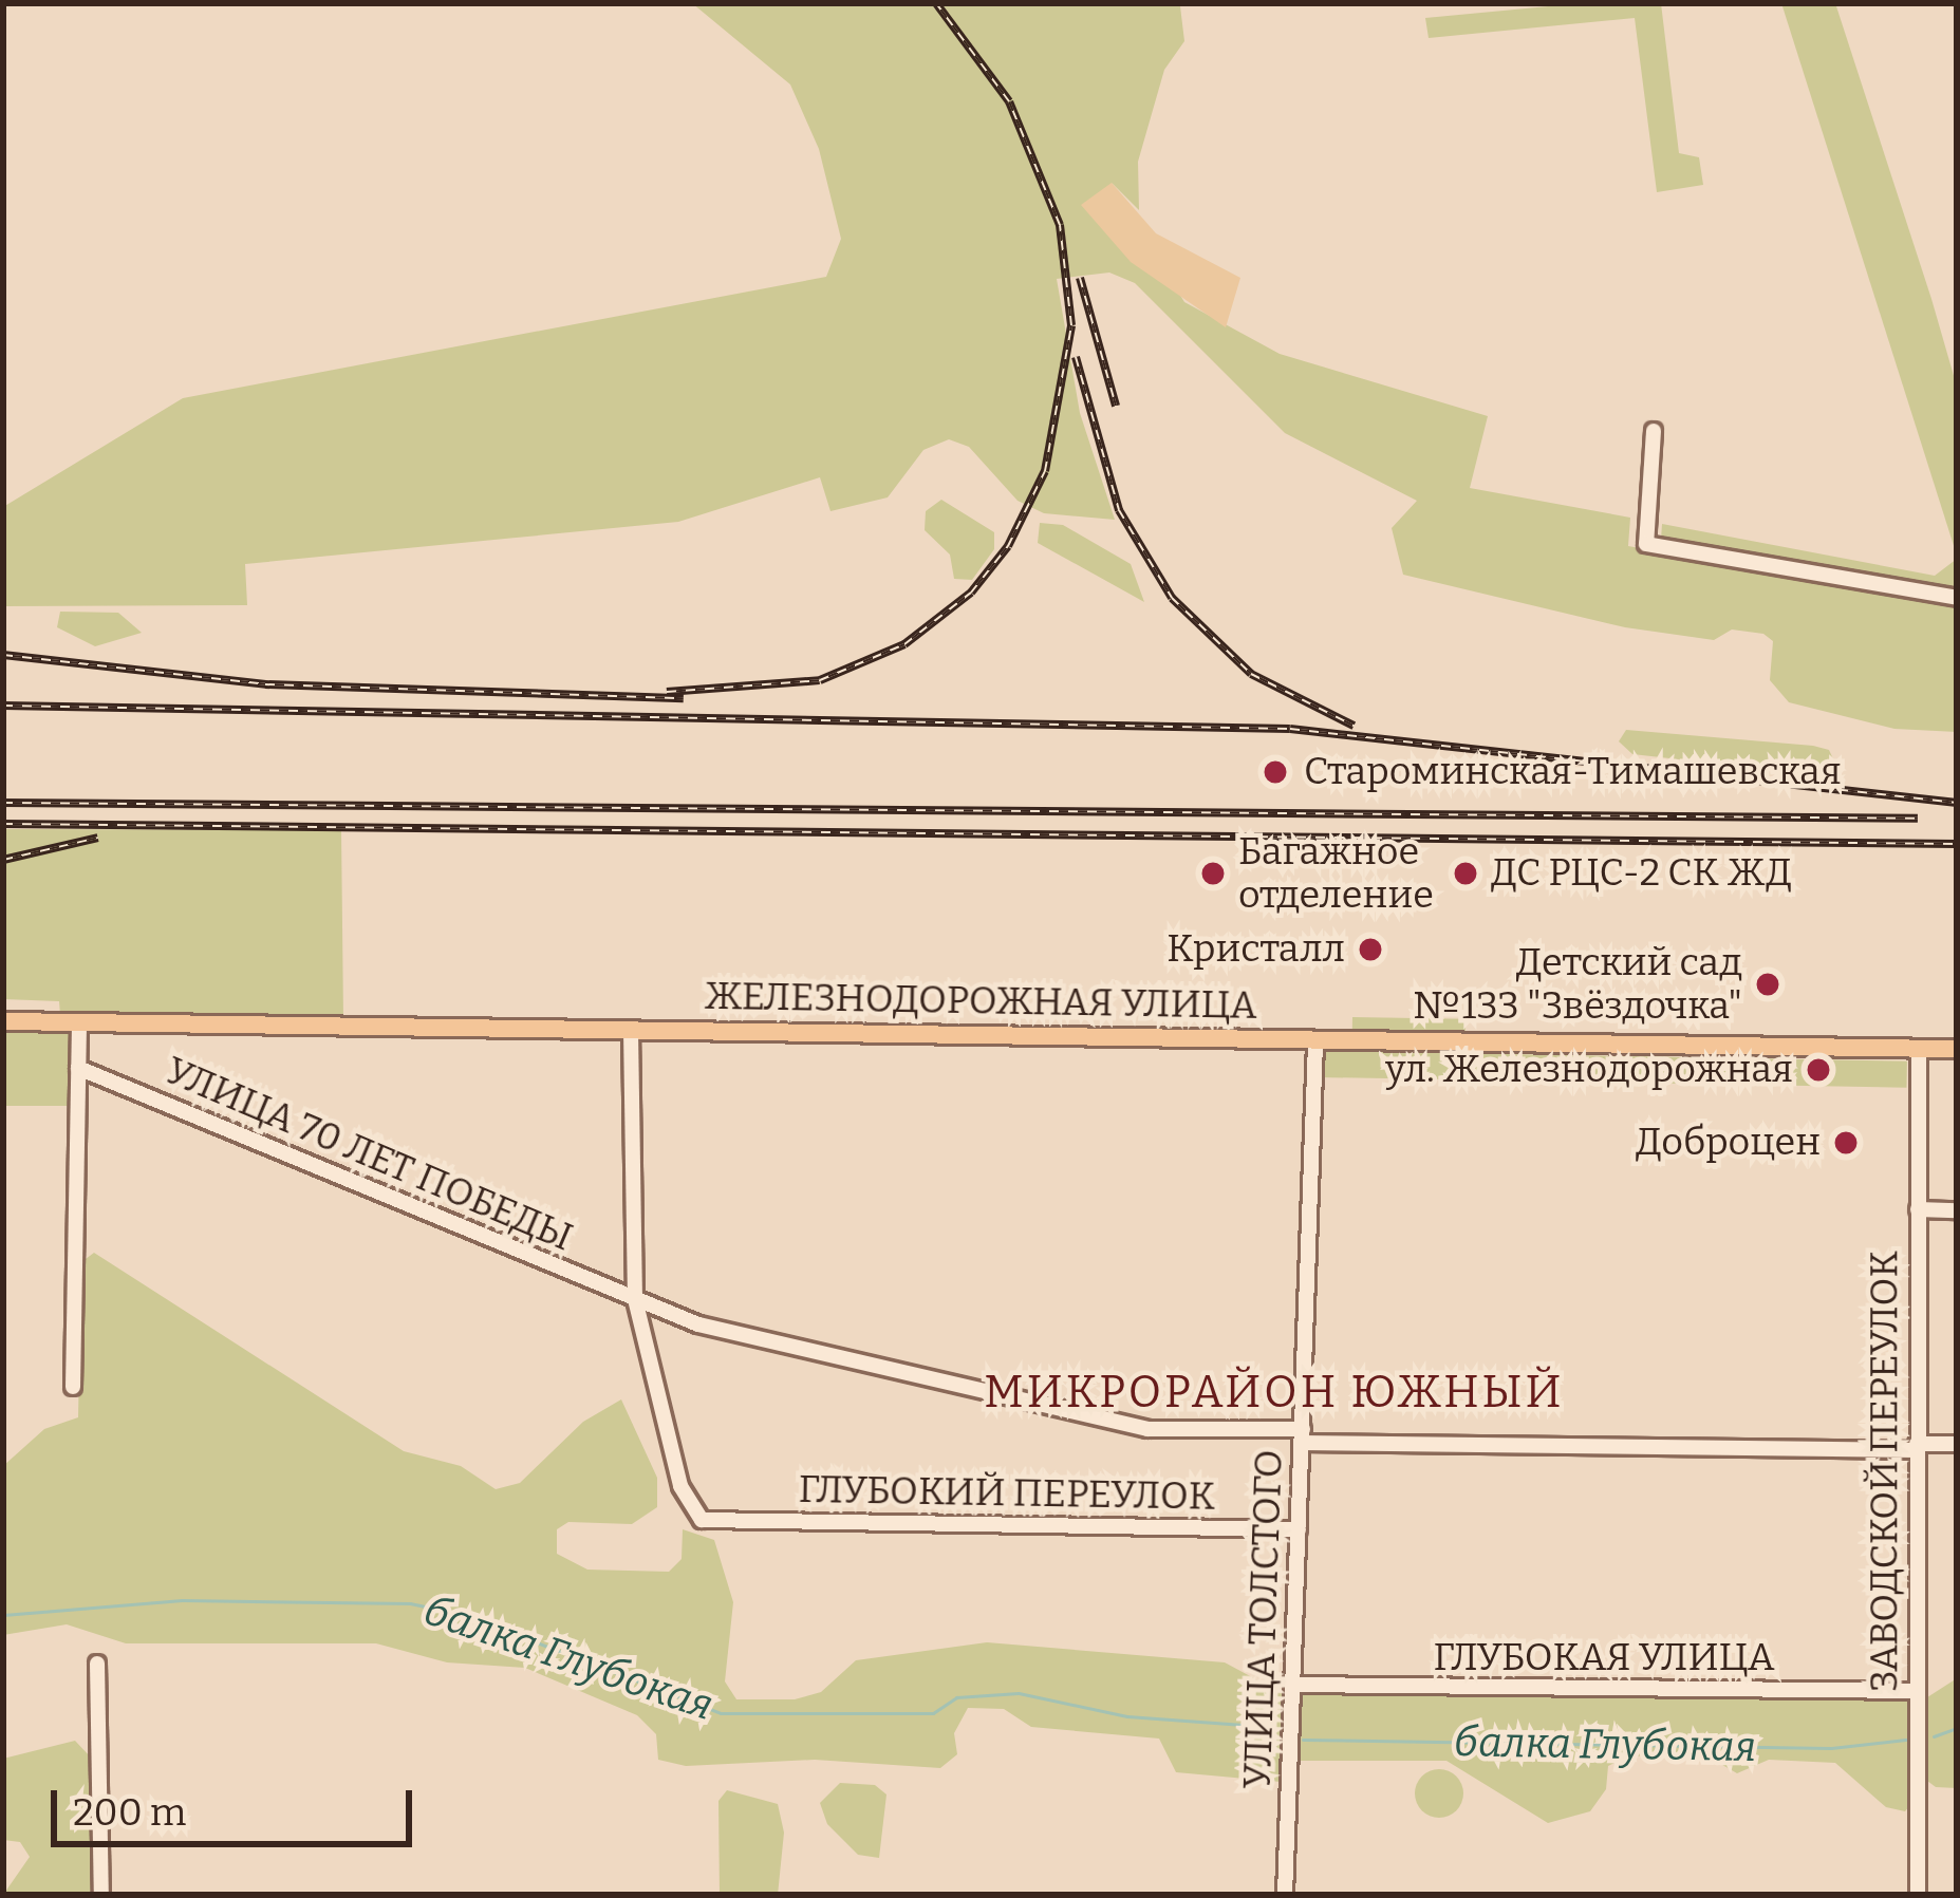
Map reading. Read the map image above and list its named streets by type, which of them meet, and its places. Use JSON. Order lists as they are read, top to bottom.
{
  "streets": {
    "main road": ["ЖЕЛЕЗНОДОРОЖНАЯ УЛИЦА"],
    "street": [
      "УЛИЦА 70 ЛЕТ ПОБЕДЫ",
      "ЗАВОДСКОЙ ПЕРЕУЛОК",
      "ГЛУБОКИЙ ПЕРЕУЛОК",
      "УЛИЦА ТОЛСТОГО",
      "ГЛУБОКАЯ УЛИЦА"
    ]
  },
  "crossings": [
    ["ЖЕЛЕЗНОДОРОЖНАЯ УЛИЦА", "ЗАВОДСКОЙ ПЕРЕУЛОК"],
    ["ЖЕЛЕЗНОДОРОЖНАЯ УЛИЦА", "УЛИЦА ТОЛСТОГО"],
    ["УЛИЦА 70 ЛЕТ ПОБЕДЫ", "ЗАВОДСКОЙ ПЕРЕУЛОК"],
    ["УЛИЦА 70 ЛЕТ ПОБЕДЫ", "ГЛУБОКИЙ ПЕРЕУЛОК"],
    ["УЛИЦА 70 ЛЕТ ПОБЕДЫ", "УЛИЦА ТОЛСТОГО"],
    ["ЗАВОДСКОЙ ПЕРЕУЛОК", "ГЛУБОКАЯ УЛИЦА"],
    ["ГЛУБОКИЙ ПЕРЕУЛОК", "УЛИЦА ТОЛСТОГО"],
    ["УЛИЦА ТОЛСТОГО", "ГЛУБОКАЯ УЛИЦА"]
  ],
  "districts": ["МИКРОРАЙОН ЮЖНЫЙ"],
  "water": ["балка Глубокая"],
  "places": [
    "Староминская-Тимашевская",
    "Багажное отделение",
    "ДС РЦС-2 СК ЖД",
    "Кристалл",
    "Детский сад №133 \"Звёздочка\"",
    "ул. Железнодорожная",
    "Доброцен"
  ],
  "scale_bar": "200 m"
}
